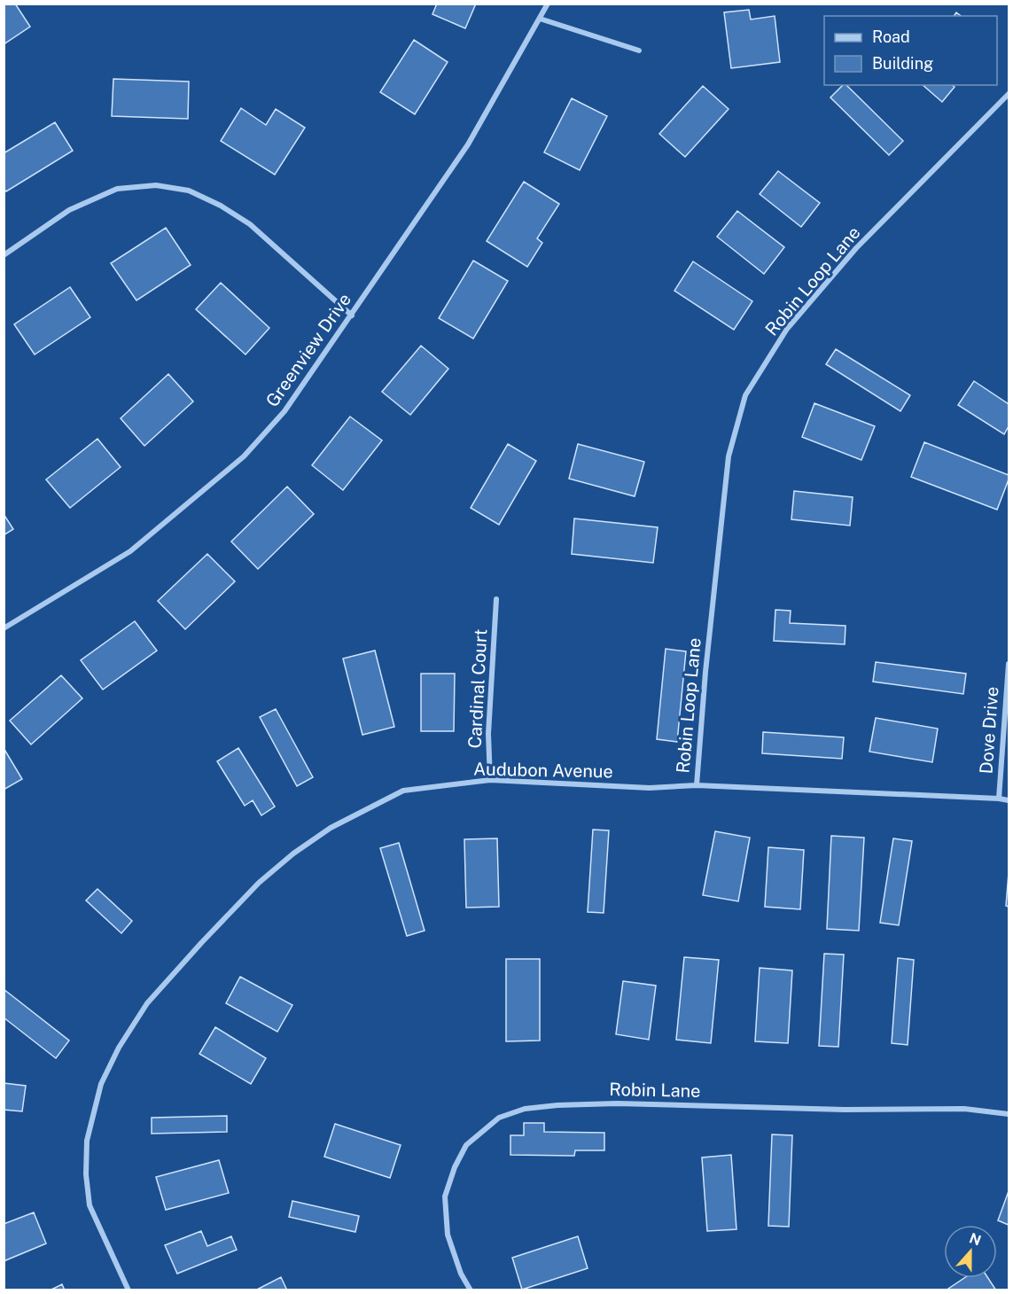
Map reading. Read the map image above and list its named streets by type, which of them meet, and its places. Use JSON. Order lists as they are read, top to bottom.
{
  "streets": {
    "street": [
      "Robin Loop Lane",
      "Greenview Drive",
      "Cardinal Court",
      "Dove Drive",
      "Audubon Avenue",
      "Robin Lane"
    ]
  },
  "crossings": [
    ["Robin Loop Lane", "Audubon Avenue"],
    ["Cardinal Court", "Audubon Avenue"],
    ["Dove Drive", "Audubon Avenue"]
  ],
  "legend": ["Road", "Building"],
  "north": "top"
}
